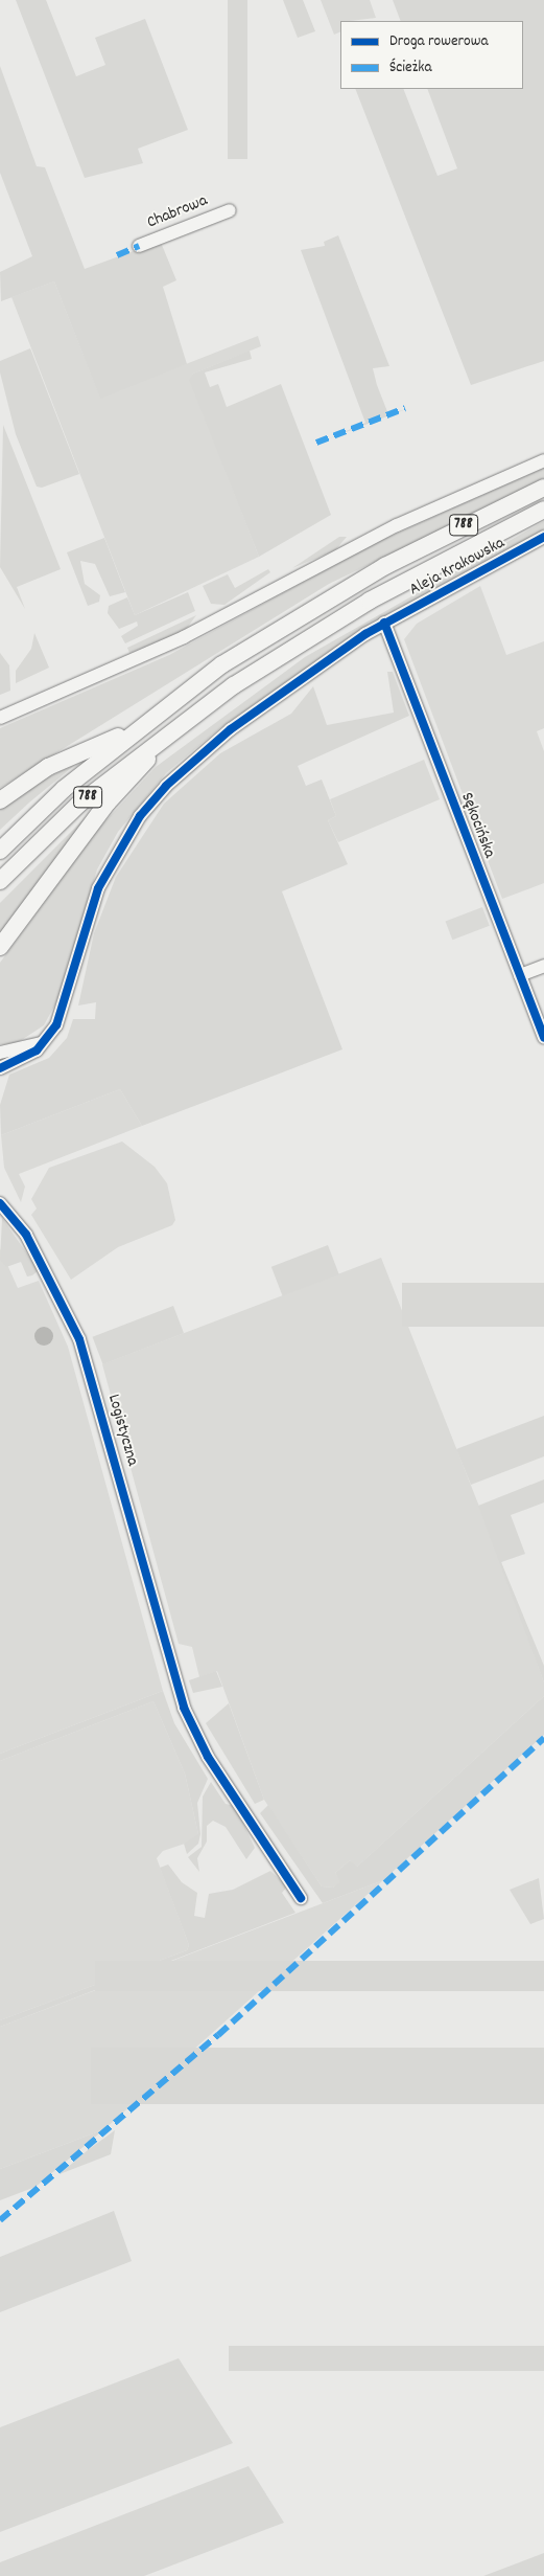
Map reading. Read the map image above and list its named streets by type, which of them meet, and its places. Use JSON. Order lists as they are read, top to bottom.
{
  "streets": {
    "main road": ["788", "Aleja Krakowska"],
    "street": ["Chabrowa", "Sękocińska", "Logistyczna"]
  },
  "crossings": [
    ["788", "Aleja Krakowska"],
    ["Aleja Krakowska", "Sękocińska"]
  ],
  "legend": ["Droga rowerowa", "Ścieżka"]
}
